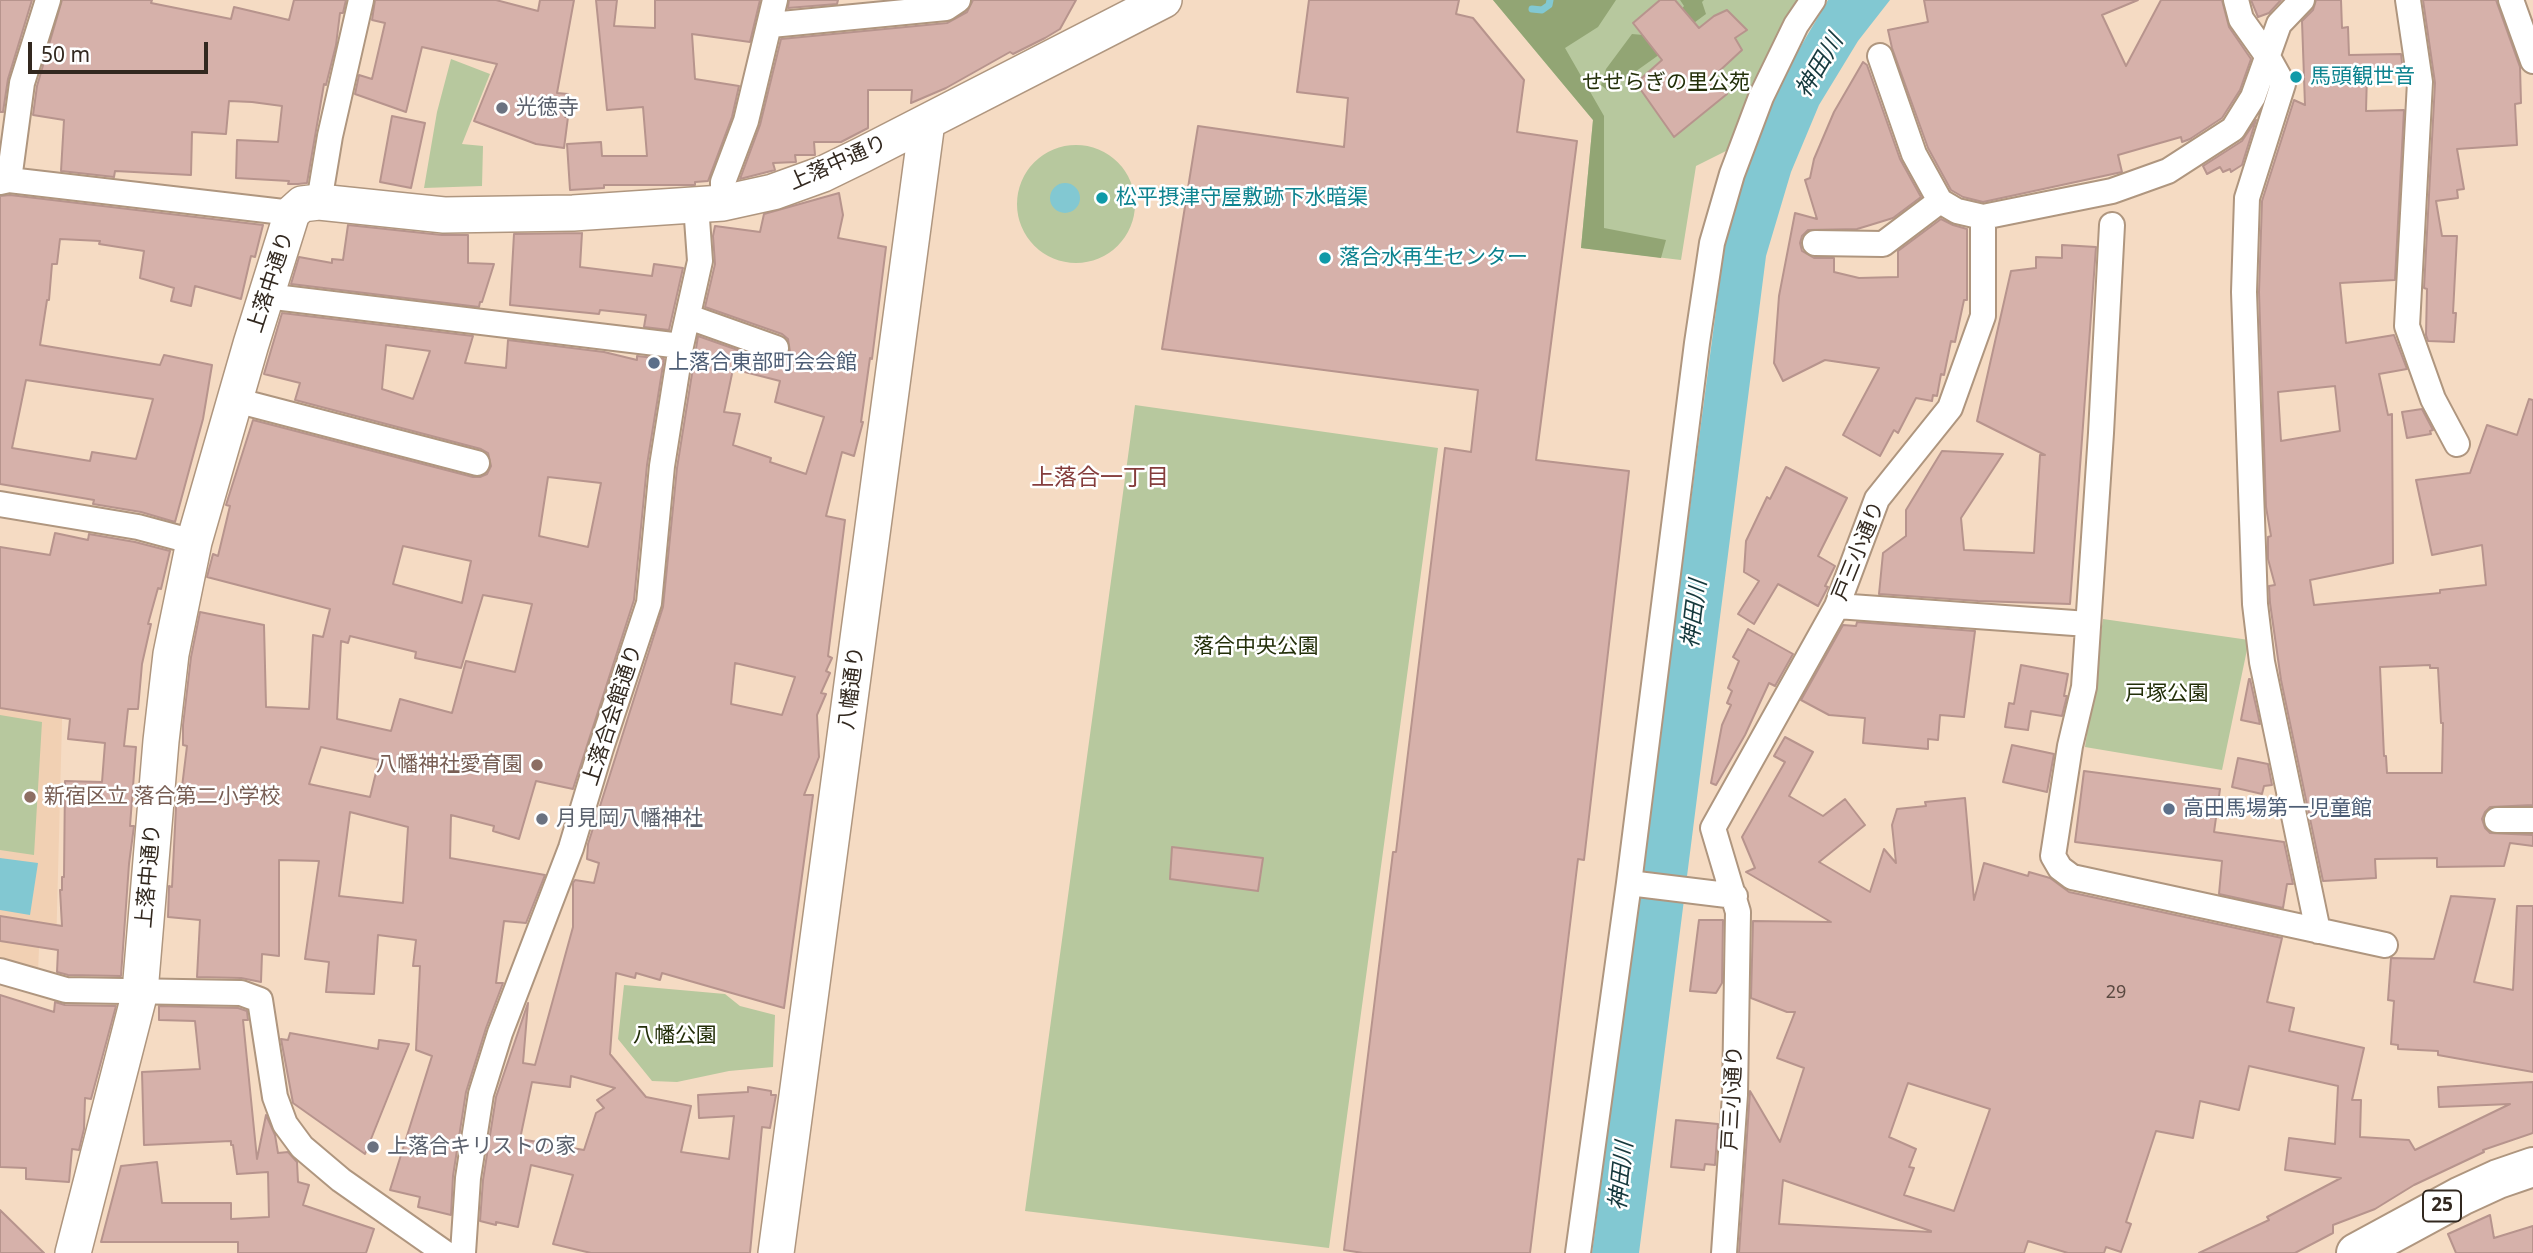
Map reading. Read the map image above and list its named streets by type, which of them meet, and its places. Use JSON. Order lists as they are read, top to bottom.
{
  "streets": {
    "main road": ["25"],
    "street": [
      "上落中通り",
      "戸三小通り",
      "八幡通り",
      "上落合会館通り"
    ]
  },
  "crossings": [
    ["上落中通り", "八幡通り"],
    ["上落中通り", "上落合会館通り"]
  ],
  "districts": ["上落合一丁目"],
  "water": ["神田川"],
  "parks": [
    "せせらぎの里公苑",
    "落合中央公園",
    "戸塚公園",
    "八幡公園"
  ],
  "places": [
    "馬頭観世音",
    "光徳寺",
    "松平摂津守屋敷跡下水暗渠",
    "落合水再生センター",
    "上落合東部町会会館",
    "八幡神社愛育園",
    "新宿区立 落合第二小学校",
    "高田馬場第一児童館",
    "月見岡八幡神社",
    "上落合キリストの家"
  ],
  "house_numbers": ["29"],
  "scale_bar": "50 m"
}
